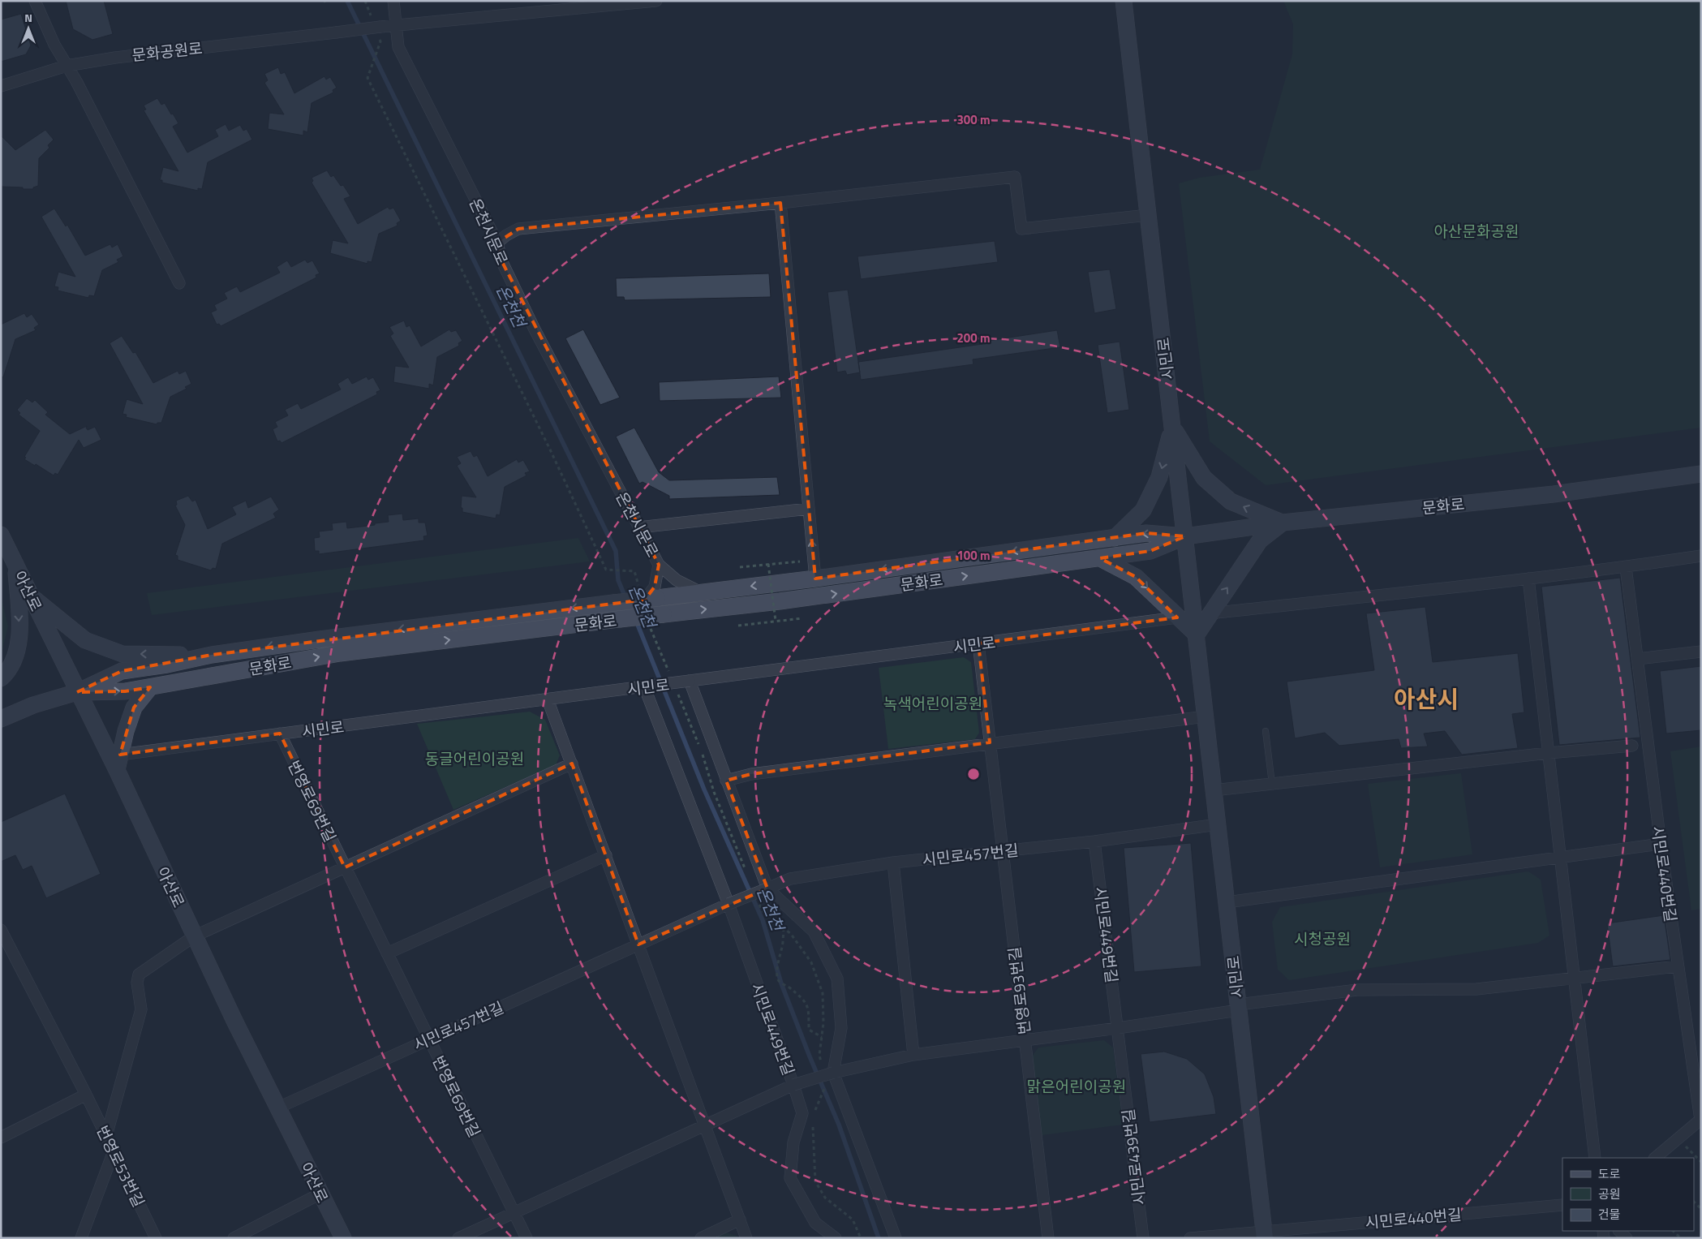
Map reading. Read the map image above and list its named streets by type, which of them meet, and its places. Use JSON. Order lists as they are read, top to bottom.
{
  "streets": {
    "main road": ["시민로", "문화로", "아산로"],
    "street": [
      "문화공원로",
      "온천시문로",
      "번영로69번길",
      "시민로457번길",
      "시민로440번길",
      "시민로449번길",
      "번영로93번길",
      "시민로439번길",
      "번영로53번길"
    ]
  },
  "crossings": [
    ["문화공원로", "온천시문로"],
    ["시민로", "문화로"],
    ["시민로", "아산로"],
    ["시민로", "번영로69번길"],
    ["시민로", "시민로457번길"],
    ["시민로", "시민로440번길"],
    ["시민로", "번영로93번길"],
    ["문화로", "아산로"],
    ["아산로", "시민로457번길"],
    ["번영로69번길", "시민로457번길"],
    ["번영로69번길", "시민로449번길"],
    ["시민로457번길", "시민로449번길"],
    ["시민로457번길", "번영로93번길"],
    ["시민로449번길", "시민로439번길"]
  ],
  "districts": ["아산시"],
  "water": ["온천천"],
  "parks": [
    "아산문화공원",
    "녹색어린이공원",
    "동글어린이공원",
    "시청공원",
    "맑은어린이공원"
  ],
  "legend": ["도로", "공원", "건물"],
  "north": "top",
  "rings": ["300 m", "200 m", "100 m"]
}
